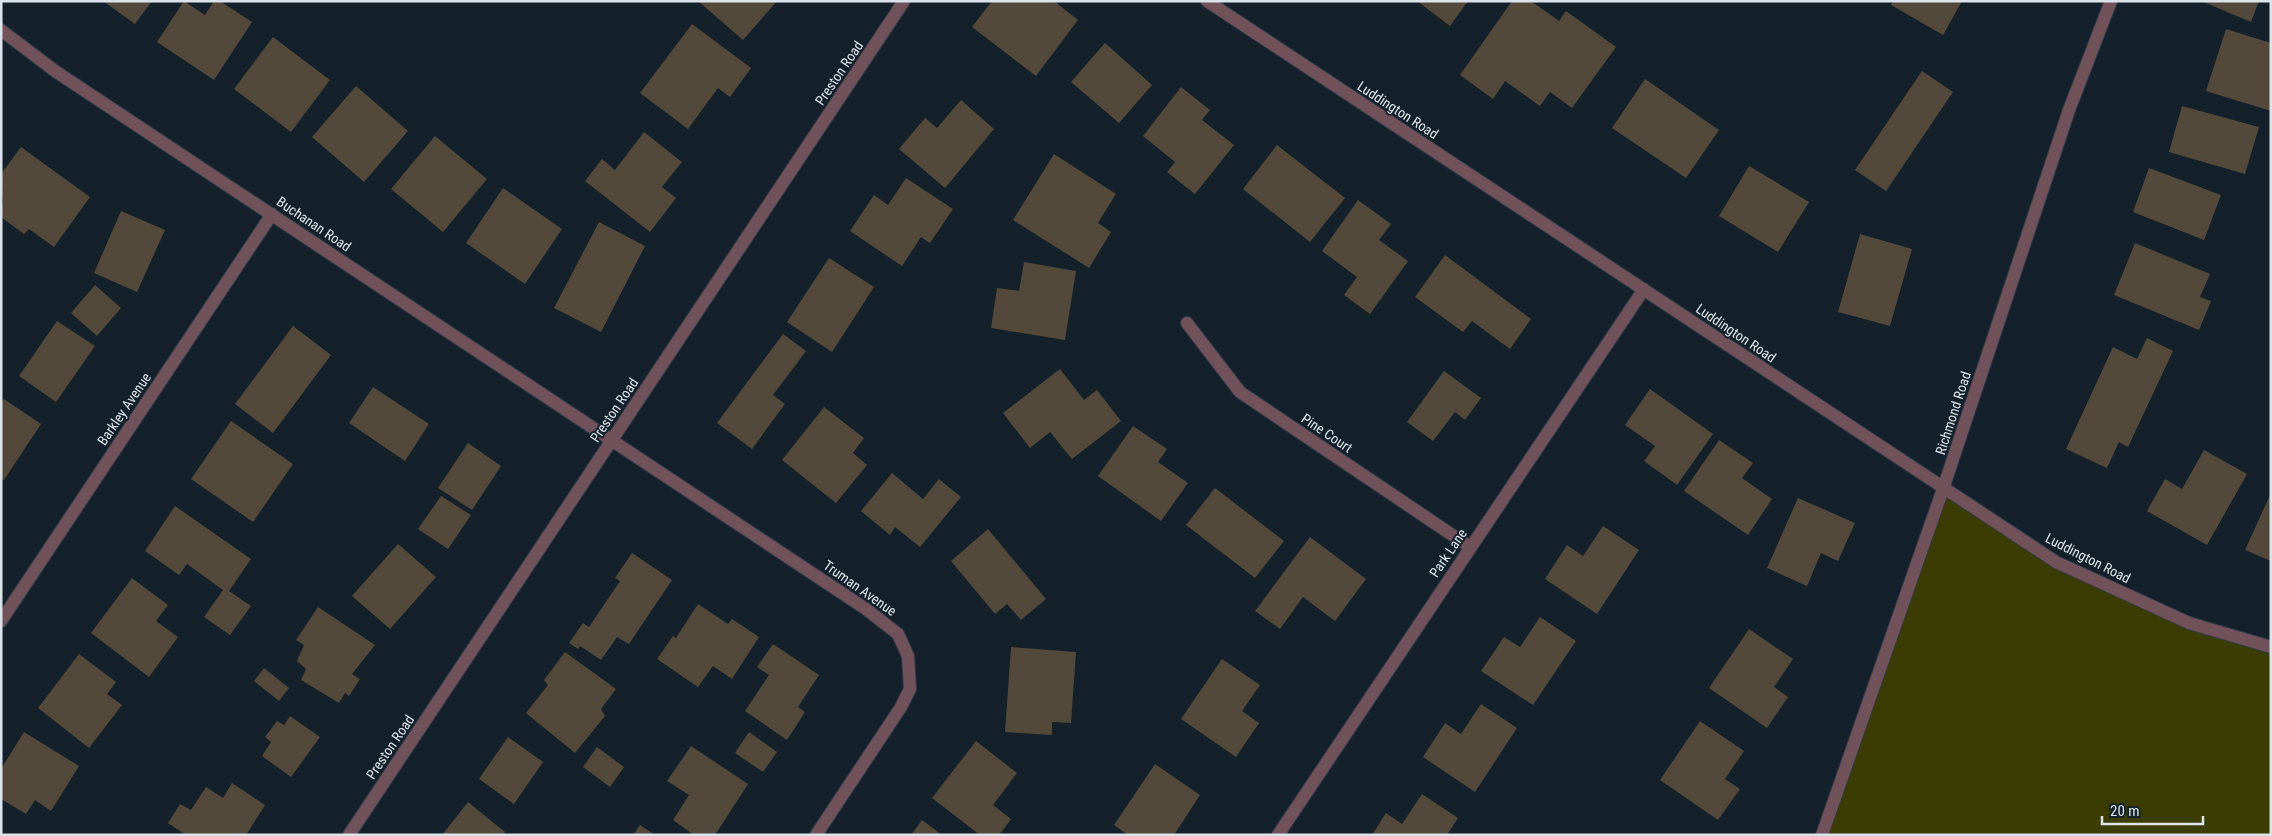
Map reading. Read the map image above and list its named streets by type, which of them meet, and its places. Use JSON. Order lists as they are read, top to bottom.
{
  "streets": {
    "street": [
      "Preston Road",
      "Luddington Road",
      "Buchanan Road",
      "Barkley Avenue",
      "Richmond Road",
      "Pine Court",
      "Park Lane",
      "Truman Avenue"
    ]
  },
  "crossings": [
    ["Preston Road", "Buchanan Road"],
    ["Preston Road", "Truman Avenue"],
    ["Luddington Road", "Richmond Road"],
    ["Luddington Road", "Park Lane"],
    ["Buchanan Road", "Barkley Avenue"],
    ["Buchanan Road", "Truman Avenue"],
    ["Pine Court", "Park Lane"]
  ],
  "scale_bar": "20 m"
}
